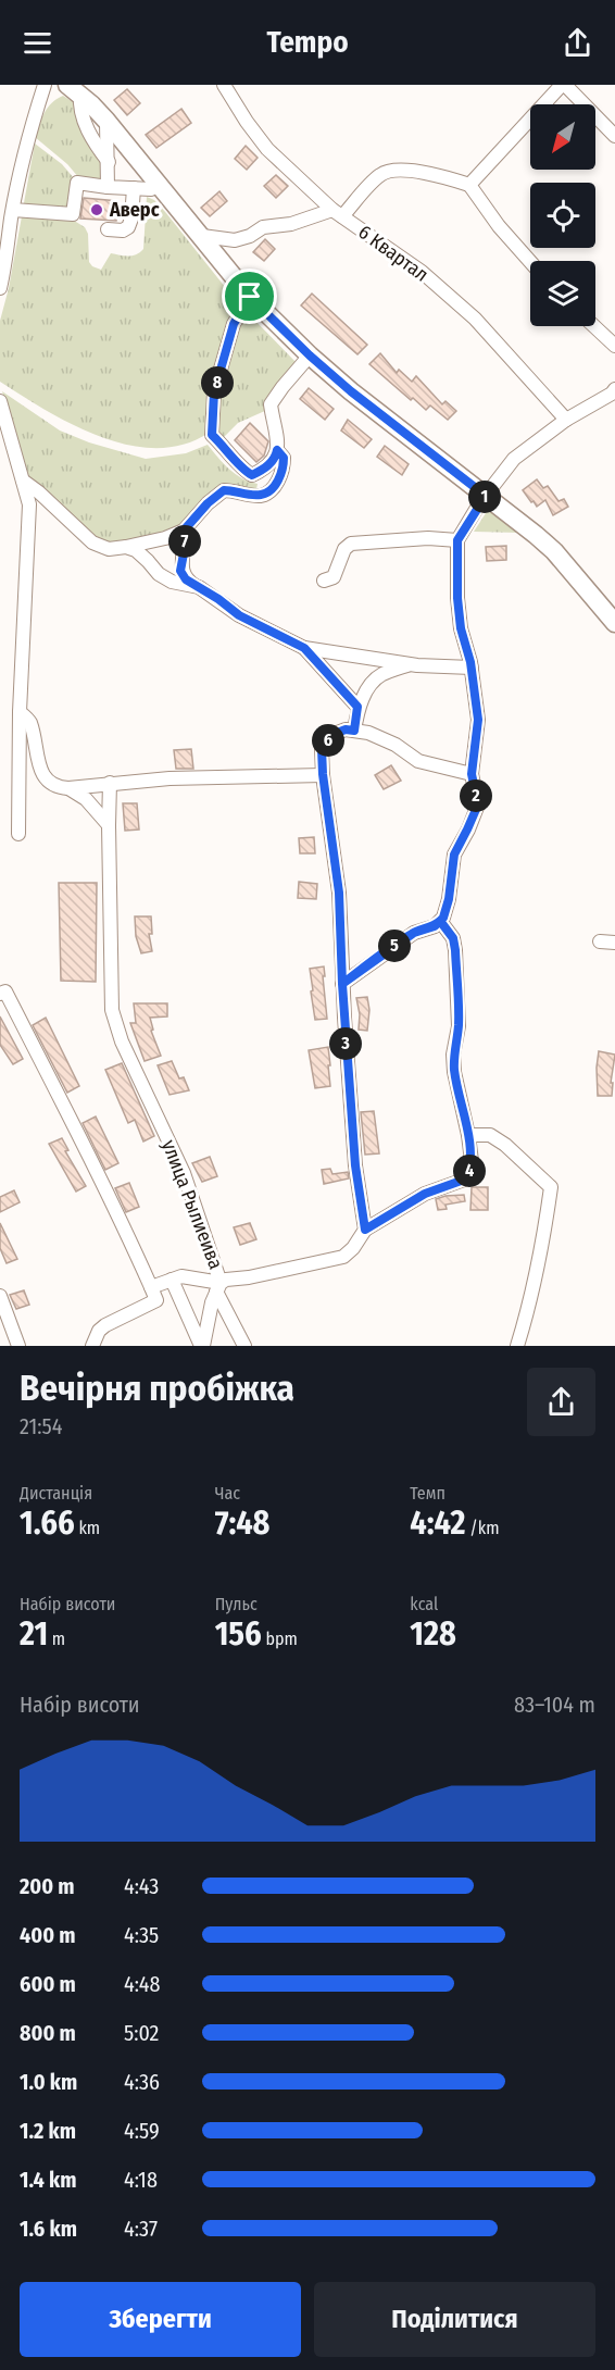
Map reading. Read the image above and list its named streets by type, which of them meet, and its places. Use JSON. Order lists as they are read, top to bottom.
{
  "streets": {
    "street": ["6 Квартал", "улица Рылиеива"]
  },
  "places": ["Аверс"],
  "north": "bottom left",
  "page": {
    "header": "Tempo",
    "pins": [
      "8",
      "1",
      "7",
      "6",
      "2",
      "5",
      "3",
      "4"
    ],
    "heading": ["Вечірня пробіжка", "21:54"],
    "stats": [
      ["Дистанція", "1.66 km"],
      ["Час", "7:48"],
      ["Темп", "4:42 /km"],
      ["Набір висоти", "21 m"],
      ["Пульс", "156 bpm"],
      ["kcal", "128"]
    ],
    "chart": ["Набір висоти", "83–104 m"],
    "list": [
      {
        "name": "200 m",
        "note": "4:43"
      },
      {
        "name": "400 m",
        "note": "4:35"
      },
      {
        "name": "600 m",
        "note": "4:48"
      },
      {
        "name": "800 m",
        "note": "5:02"
      },
      {
        "name": "1.0 km",
        "note": "4:36"
      },
      {
        "name": "1.2 km",
        "note": "4:59"
      },
      {
        "name": "1.4 km",
        "note": "4:18"
      },
      {
        "name": "1.6 km",
        "note": "4:37"
      }
    ],
    "buttons": ["Зберегти", "Поділитися"]
  }
}
